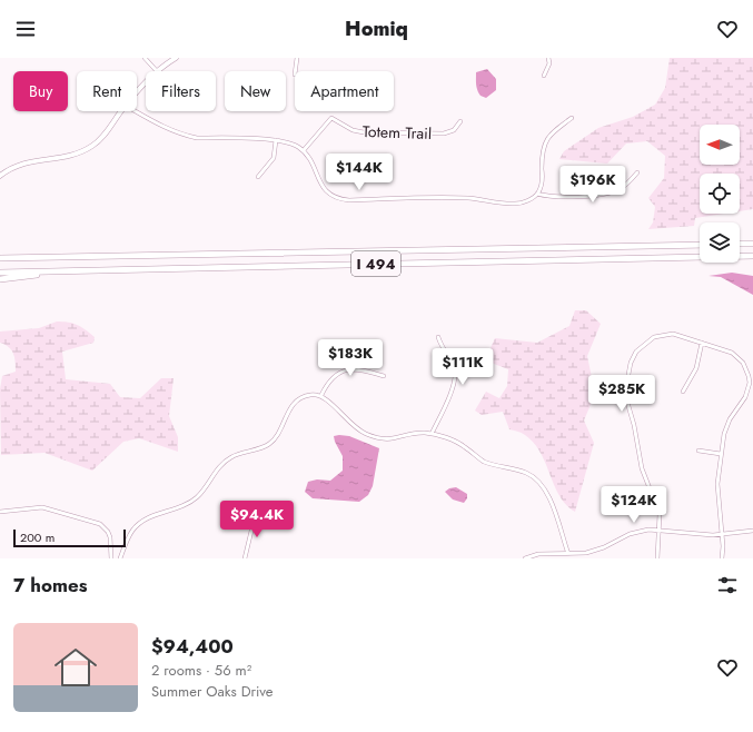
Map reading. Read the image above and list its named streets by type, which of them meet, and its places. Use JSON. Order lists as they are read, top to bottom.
{
  "streets": {
    "highway": ["I 494"],
    "street": ["Totem Trail"]
  },
  "scale_bar": "200 m",
  "north": "left",
  "page": {
    "header": "Homiq",
    "chip": [
      "Buy",
      "Rent",
      "Filters",
      "New",
      "Apartment"
    ],
    "price": [
      "$144K",
      "$196K",
      "$183K",
      "$111K",
      "$285K",
      "$124K",
      "$94.4K"
    ],
    "scale": "200 m",
    "heading": "7 homes",
    "list": [
      {
        "name": "$94,400",
        "note": "2 rooms · 56 m² · Summer Oaks Drive"
      }
    ]
  }
}
